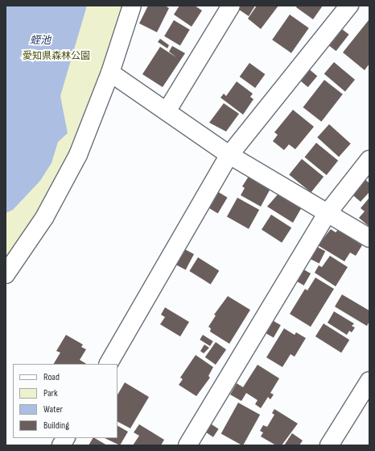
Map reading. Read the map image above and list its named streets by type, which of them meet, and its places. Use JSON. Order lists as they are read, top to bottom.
{
  "water": ["蛭池"],
  "parks": ["愛知県森林公園"],
  "legend": [
    "Road",
    "Park",
    "Water",
    "Building"
  ]
}
